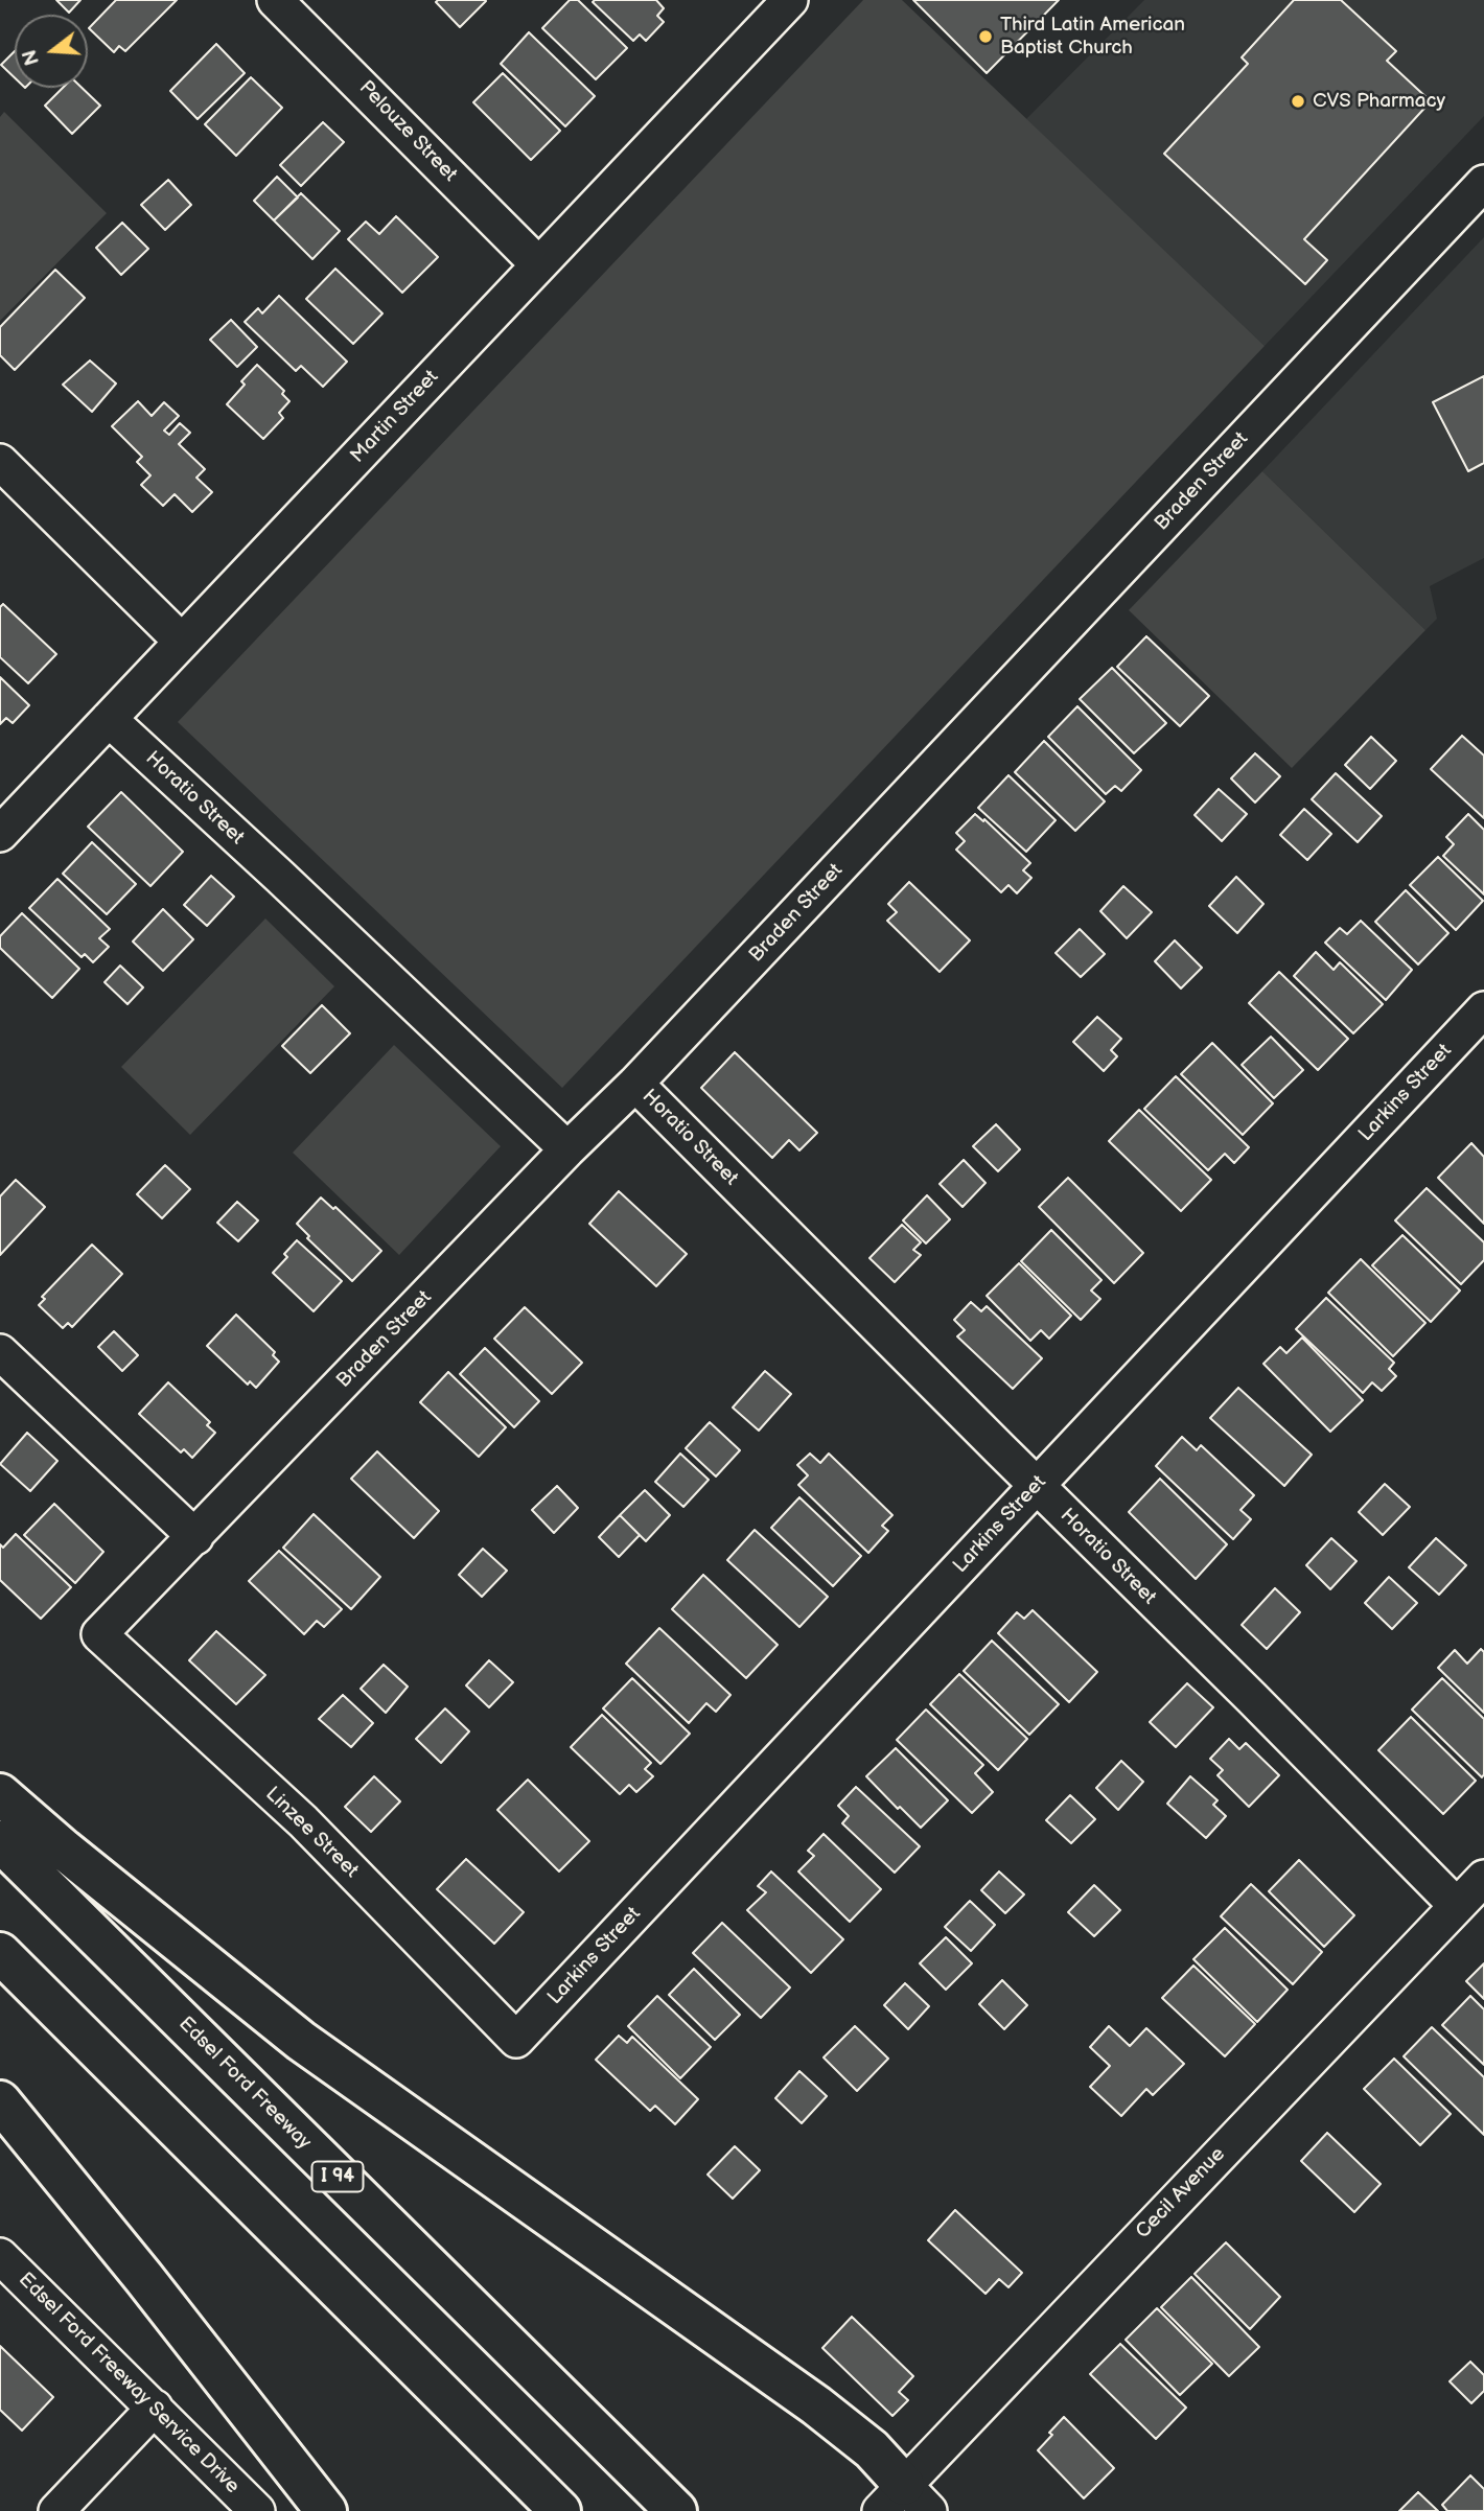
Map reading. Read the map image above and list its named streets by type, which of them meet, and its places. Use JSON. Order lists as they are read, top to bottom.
{
  "streets": {
    "highway": ["Edsel Ford Freeway", "I 94"],
    "street": [
      "Pelouze Street",
      "Martin Street",
      "Braden Street",
      "Horatio Street",
      "Larkins Street",
      "Linzee Street",
      "Cecil Avenue",
      "Edsel Ford Freeway Service Drive"
    ]
  },
  "crossings": [
    ["Pelouze Street", "Martin Street"],
    ["Martin Street", "Horatio Street"],
    ["Braden Street", "Horatio Street"],
    ["Braden Street", "Linzee Street"],
    ["Horatio Street", "Larkins Street"],
    ["Horatio Street", "Cecil Avenue"],
    ["Larkins Street", "Linzee Street"]
  ],
  "places": ["Third Latin American Baptist Church", "CVS Pharmacy"],
  "north": "left"
}
